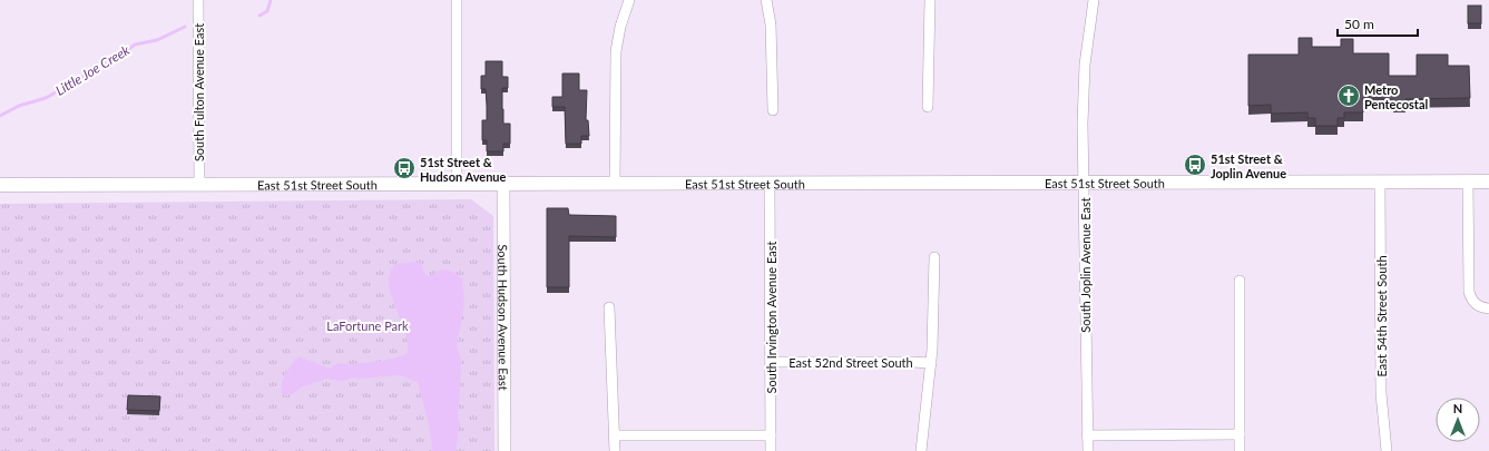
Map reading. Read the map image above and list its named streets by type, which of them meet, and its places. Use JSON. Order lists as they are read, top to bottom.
{
  "streets": {
    "main road": ["East 51st Street South"],
    "street": [
      "South Fulton Avenue East",
      "South Joplin Avenue East",
      "East 54th Street South",
      "South Hudson Avenue East",
      "South Irvington Avenue East",
      "East 52nd Street South"
    ]
  },
  "crossings": [
    ["South Fulton Avenue East", "East 51st Street South"],
    ["East 51st Street South", "South Joplin Avenue East"],
    ["East 51st Street South", "East 54th Street South"],
    ["East 51st Street South", "South Hudson Avenue East"],
    ["East 51st Street South", "South Irvington Avenue East"],
    ["South Irvington Avenue East", "East 52nd Street South"]
  ],
  "water": ["Little Joe Creek"],
  "parks": ["LaFortune Park"],
  "places": {
    "church": ["Metro Pentecostal"],
    "bus stop": ["51st Street & Joplin Avenue", "51st Street & Hudson Avenue"]
  },
  "scale_bar": "50 m",
  "north": "top"
}
